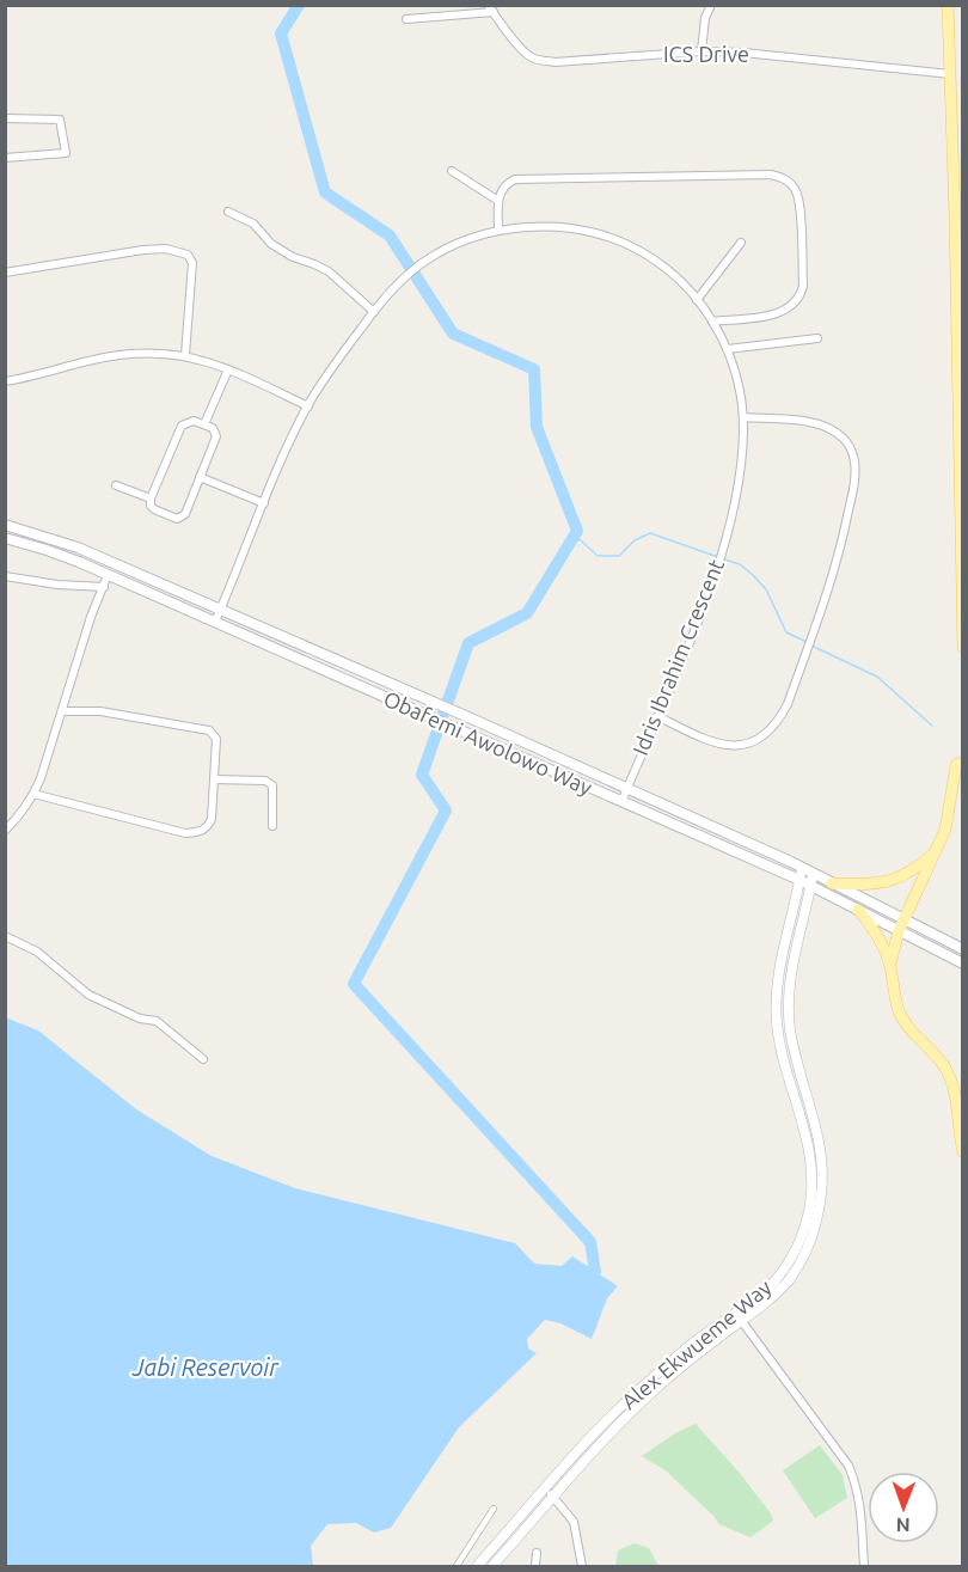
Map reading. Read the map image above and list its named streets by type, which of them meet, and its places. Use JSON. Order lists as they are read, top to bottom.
{
  "streets": {
    "main road": ["Obafemi Awolowo Way"],
    "street": ["ICS Drive", "Idris Ibrahim Crescent", "Alex Ekwueme Way"]
  },
  "crossings": [
    ["Idris Ibrahim Crescent", "Obafemi Awolowo Way"],
    ["Obafemi Awolowo Way", "Alex Ekwueme Way"]
  ],
  "water": ["Jabi Reservoir"],
  "north": "bottom"
}
